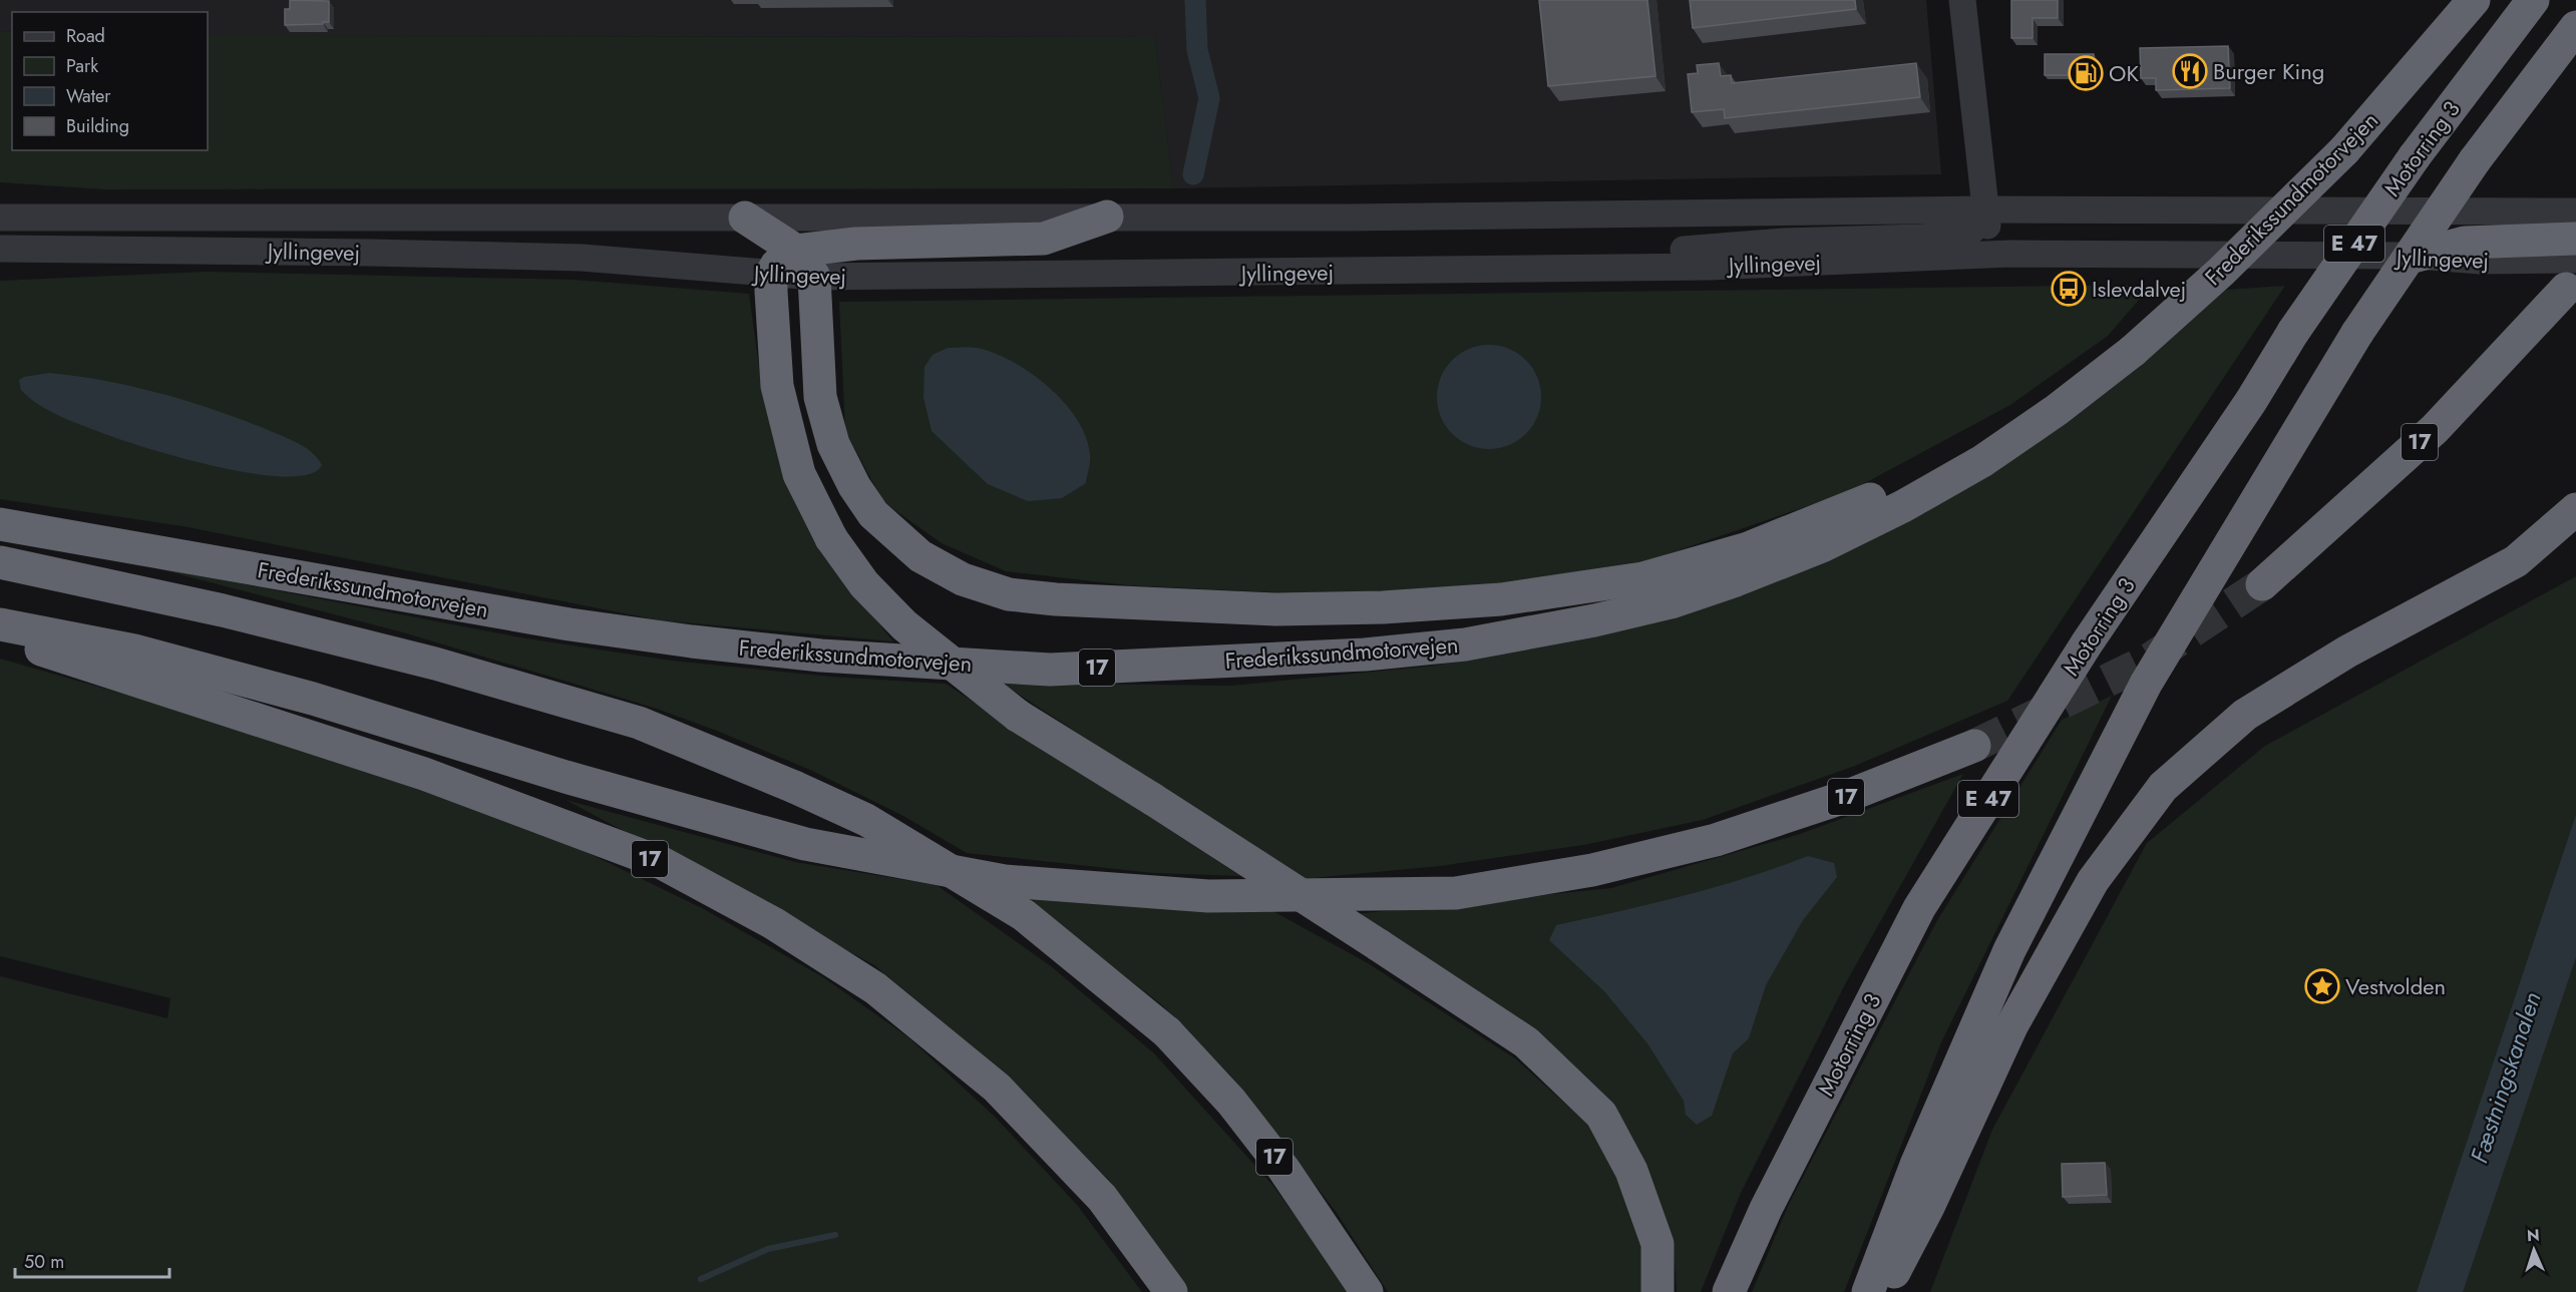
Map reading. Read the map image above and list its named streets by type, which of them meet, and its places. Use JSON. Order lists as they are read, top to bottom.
{
  "streets": {
    "highway": [
      "Motorring 3",
      "Frederikssundmotorvejen",
      "E 47",
      "17"
    ],
    "street": ["Jyllingevej"]
  },
  "crossings": [
    ["Jyllingevej", "17"]
  ],
  "water": ["Fæstningskanalen"],
  "places": {
    "restaurant": ["Burger King"],
    "fuel station": ["OK"],
    "bus stop": ["Islevdalvej"],
    "place": ["Vestvolden"]
  },
  "legend": [
    "Road",
    "Park",
    "Water",
    "Building"
  ],
  "scale_bar": "50 m",
  "north": "top"
}
